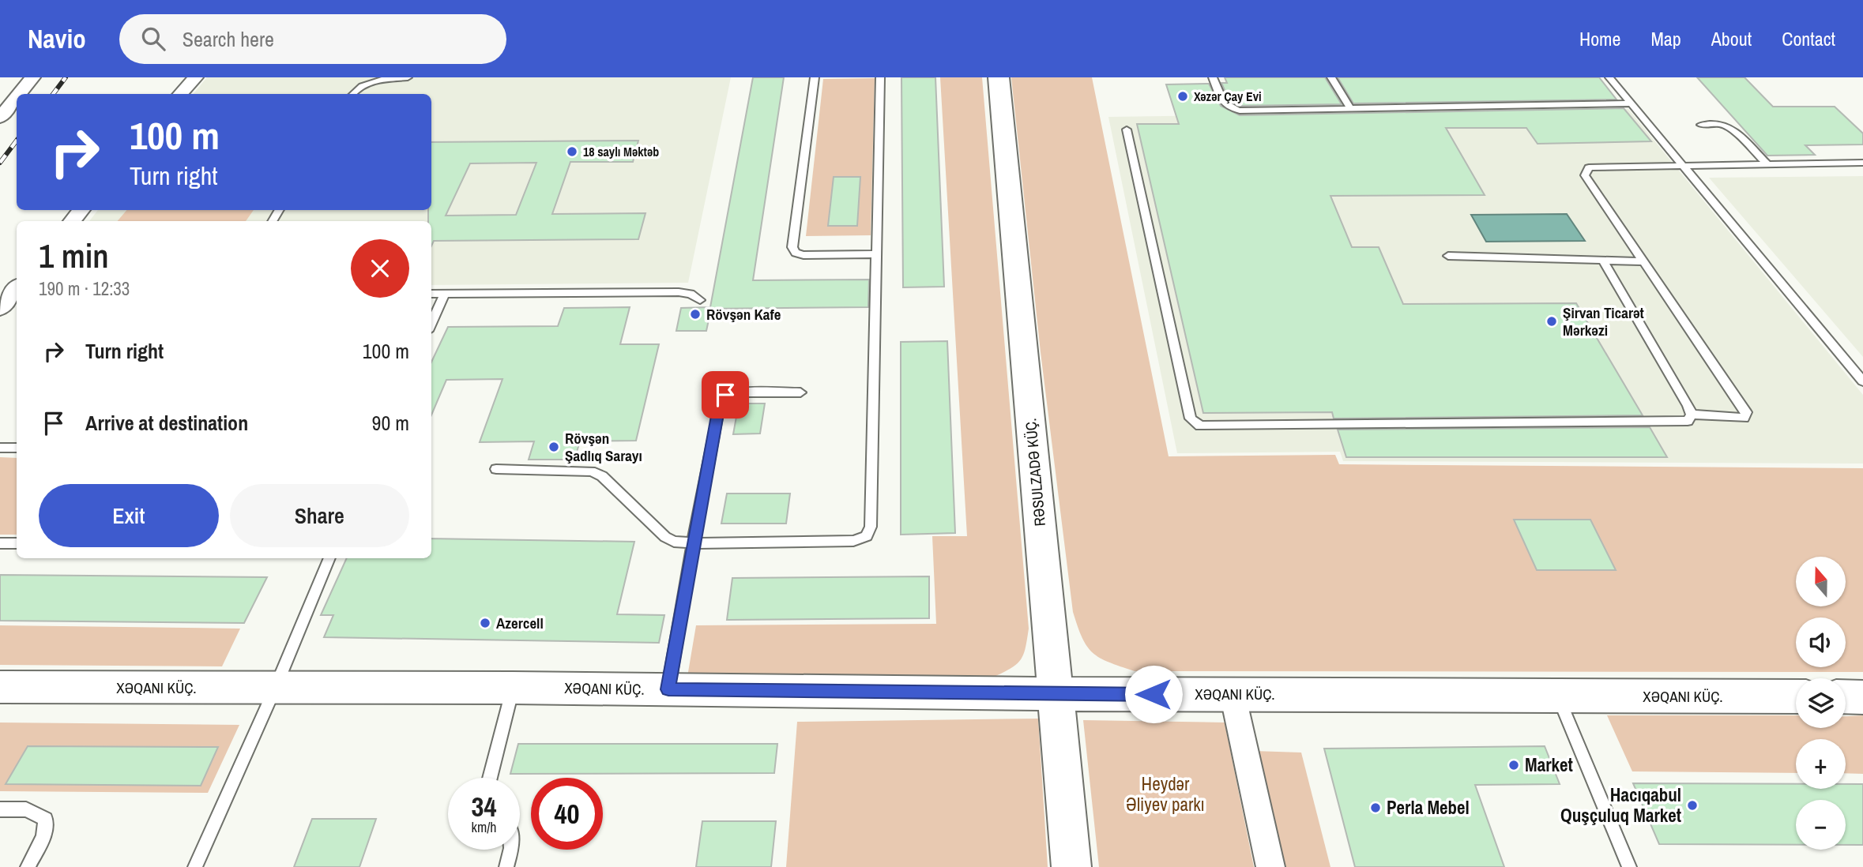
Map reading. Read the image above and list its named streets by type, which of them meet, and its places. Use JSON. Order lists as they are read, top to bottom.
{
  "streets": {
    "street": ["RƏSULZADƏ KÜÇ.", "XƏQANI KÜÇ."]
  },
  "crossings": [
    ["RƏSULZADƏ KÜÇ.", "XƏQANI KÜÇ."]
  ],
  "parks": ["Heydər Əliyev parkı"],
  "places": [
    "Xəzər Çay Evi",
    "18 saylı Məktəb",
    "Rövşən Kafe",
    "Şirvan Ticarət Mərkəzi",
    "Rövşən Şadlıq Sarayı",
    "Azercell",
    "Market",
    "Hacıqabul Quşçuluq Market",
    "Perla Mebel"
  ],
  "north": "top",
  "page": {
    "header": "Navio",
    "search": "Search here",
    "nav": [
      "Home",
      "Map",
      "About",
      "Contact"
    ],
    "turn": ["100 m", "Turn right"],
    "heading": ["1 min", "190 m · 12:33"],
    "list": [
      {
        "name": "Turn right",
        "value": "100 m"
      },
      {
        "name": "Arrive at destination",
        "value": "90 m"
      }
    ],
    "buttons": ["Exit", "Share"],
    "map_buttons": ["+", "−"],
    "speed": "34 km/h",
    "limit": "40"
  }
}
